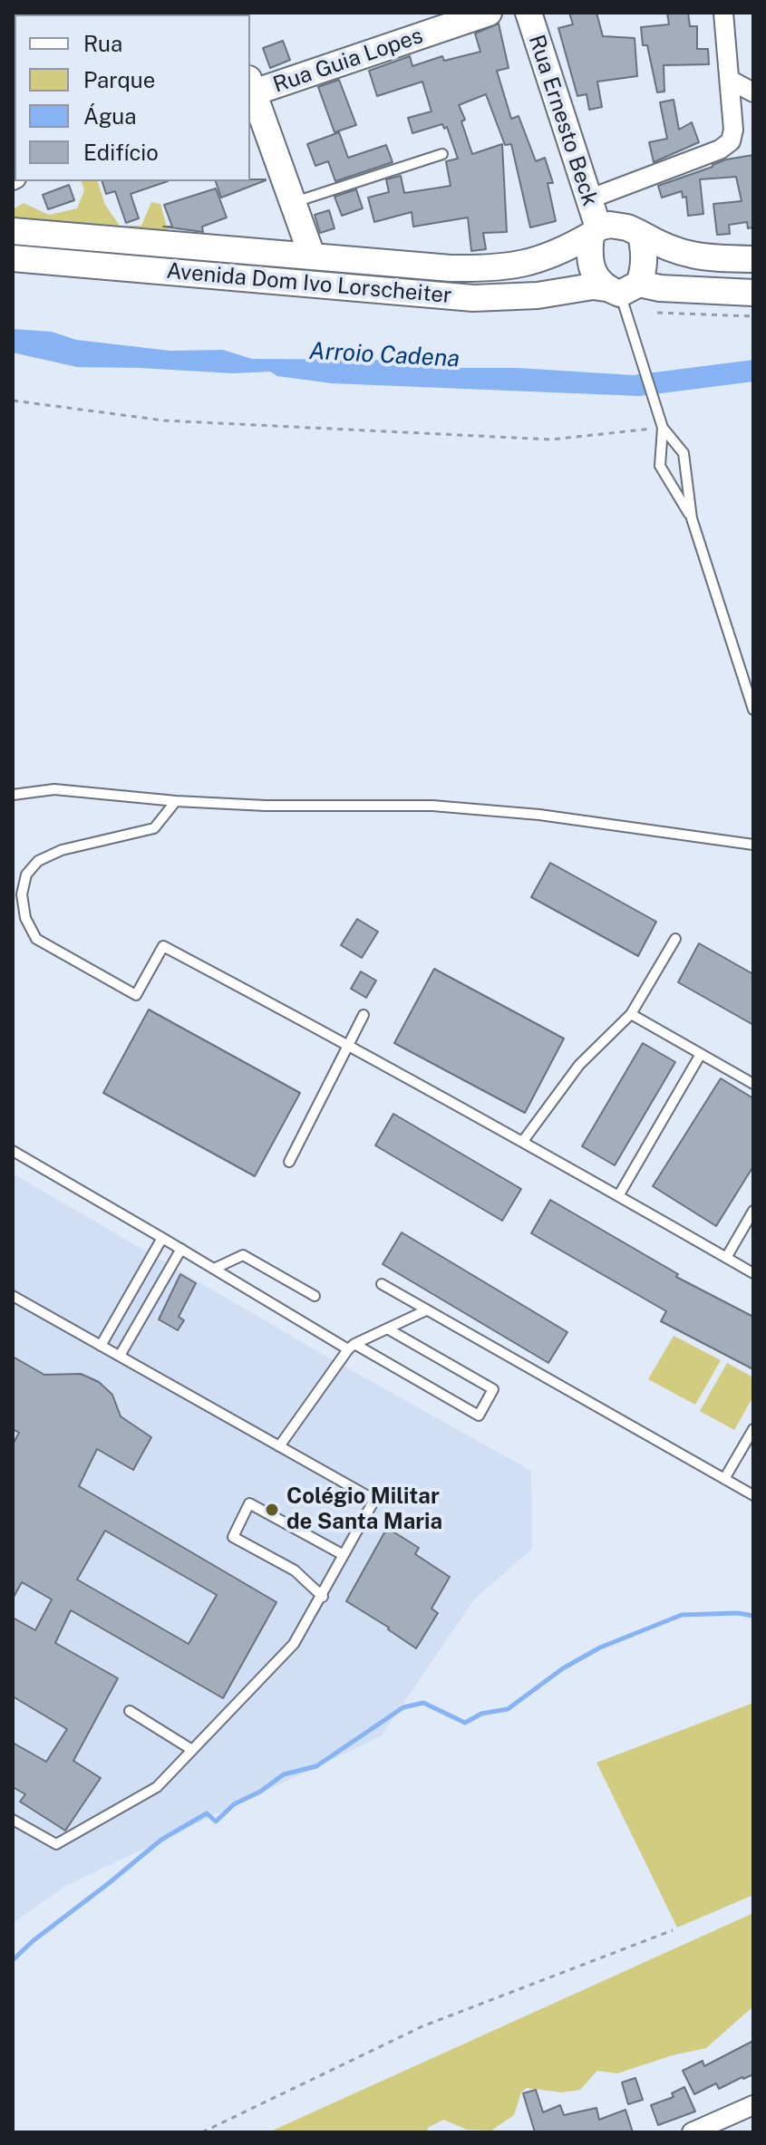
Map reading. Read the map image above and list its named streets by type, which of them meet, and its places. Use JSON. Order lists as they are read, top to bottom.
{
  "streets": {
    "main road": ["Rua Guia Lopes", "Rua Ernesto Beck", "Avenida Dom Ivo Lorscheiter"]
  },
  "crossings": [
    ["Rua Ernesto Beck", "Avenida Dom Ivo Lorscheiter"]
  ],
  "water": ["Arroio Cadena"],
  "places": ["Colégio Militar de Santa Maria"],
  "legend": [
    "Rua",
    "Parque",
    "Água",
    "Edifício"
  ]
}
